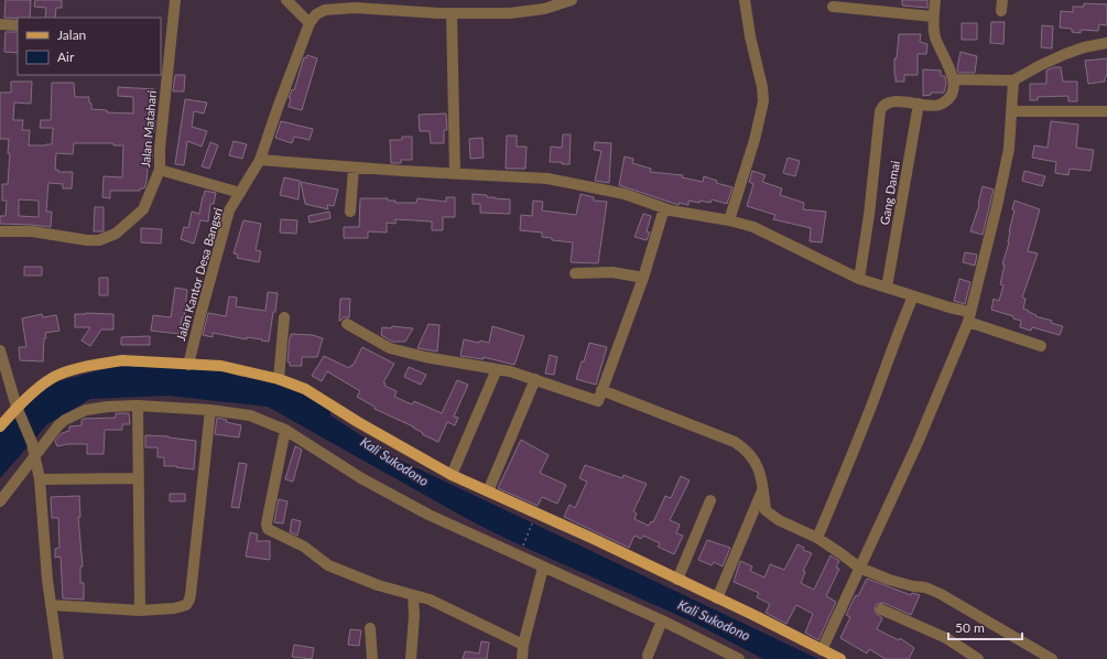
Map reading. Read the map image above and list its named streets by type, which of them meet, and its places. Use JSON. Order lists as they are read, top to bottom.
{
  "streets": {
    "street": ["Jalan Matahari", "Gang Damai", "Jalan Kantor Desa Bangsri"]
  },
  "water": ["Kali Sukodono"],
  "legend": ["Jalan", "Air"],
  "scale_bar": "50 m"
}
